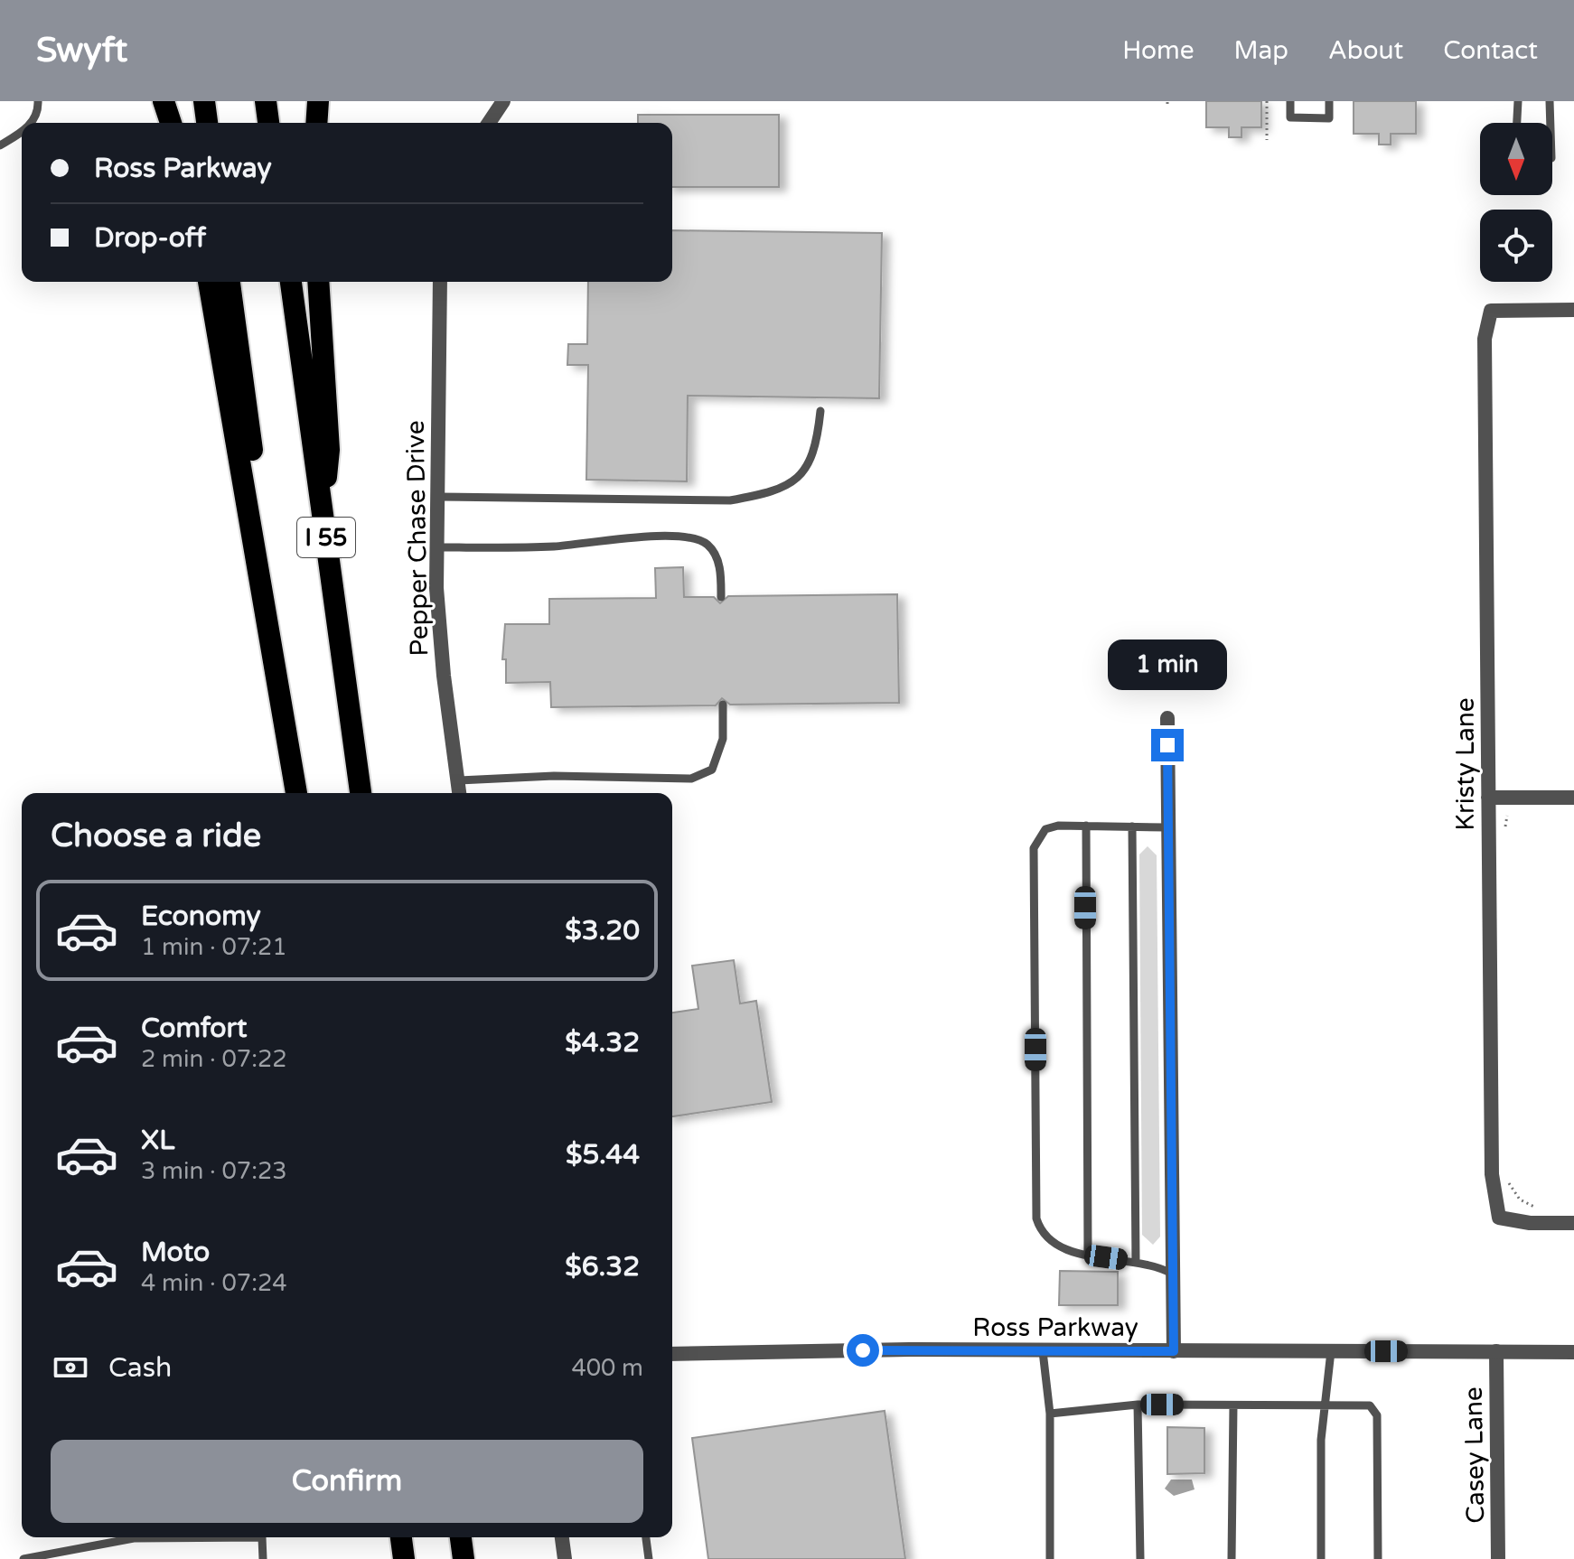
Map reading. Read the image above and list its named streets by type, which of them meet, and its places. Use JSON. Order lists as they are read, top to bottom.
{
  "streets": {
    "highway": ["I 55"],
    "street": [
      "Pepper Chase Drive",
      "Kristy Lane",
      "Ross Parkway",
      "Casey Lane"
    ]
  },
  "crossings": [
    ["Ross Parkway", "Casey Lane"]
  ],
  "north": "bottom",
  "page": {
    "header": "Swyft",
    "nav": [
      "Home",
      "Map",
      "About",
      "Contact"
    ],
    "banner": ["Ross Parkway", "Drop-off"],
    "bubble": "1 min",
    "heading": "Choose a ride",
    "list": [
      {
        "name": "Economy",
        "note": "1 min · 07:21",
        "value": "$3.20"
      },
      {
        "name": "Comfort",
        "note": "2 min · 07:22",
        "value": "$4.32"
      },
      {
        "name": "XL",
        "note": "3 min · 07:23",
        "value": "$5.44"
      },
      {
        "name": "Moto",
        "note": "4 min · 07:24",
        "value": "$6.32"
      }
    ],
    "pay": ["Cash", "400 m"],
    "buttons": "Confirm"
  }
}
